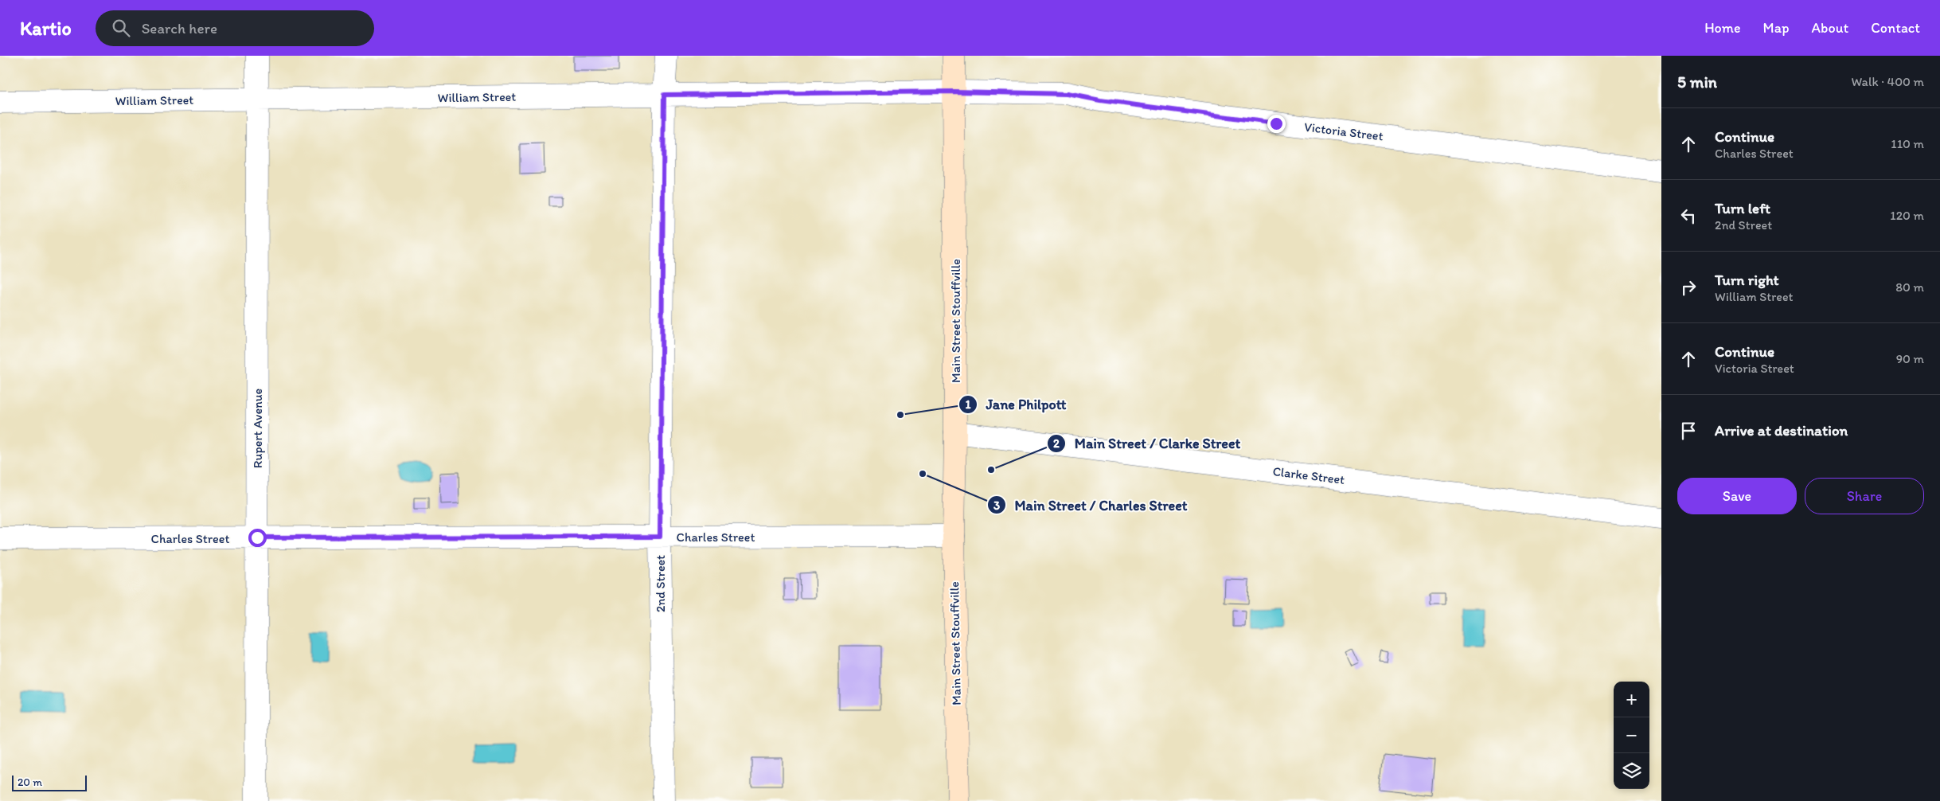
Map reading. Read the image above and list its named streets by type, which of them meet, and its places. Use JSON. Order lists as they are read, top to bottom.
{
  "streets": {
    "main road": ["Main Street Stouffville"],
    "street": [
      "William Street",
      "Victoria Street",
      "Rupert Avenue",
      "Clarke Street",
      "Charles Street",
      "2nd Street"
    ]
  },
  "crossings": [
    ["William Street", "Victoria Street"],
    ["William Street", "Main Street Stouffville"],
    ["William Street", "Rupert Avenue"],
    ["William Street", "2nd Street"],
    ["Victoria Street", "Main Street Stouffville"],
    ["Main Street Stouffville", "Clarke Street"],
    ["Main Street Stouffville", "Charles Street"],
    ["Rupert Avenue", "Charles Street"],
    ["Charles Street", "2nd Street"]
  ],
  "places": ["Jane Philpott", "Main Street / Clarke Street", "Main Street / Charles Street"],
  "scale_bar": "20 m",
  "page": {
    "header": "Kartio",
    "search": "Search here",
    "nav": [
      "Home",
      "Map",
      "About",
      "Contact"
    ],
    "heading": ["5 min", "Walk · 400 m"],
    "list": [
      ["Continue", "Charles Street", "110 m"],
      ["Turn left", "2nd Street", "120 m"],
      ["Turn right", "William Street", "80 m"],
      ["Continue", "Victoria Street", "90 m"],
      "Arrive at destination"
    ],
    "buttons": ["Save", "Share"],
    "map_buttons": ["+", "−"],
    "scale": "20 m"
  }
}
